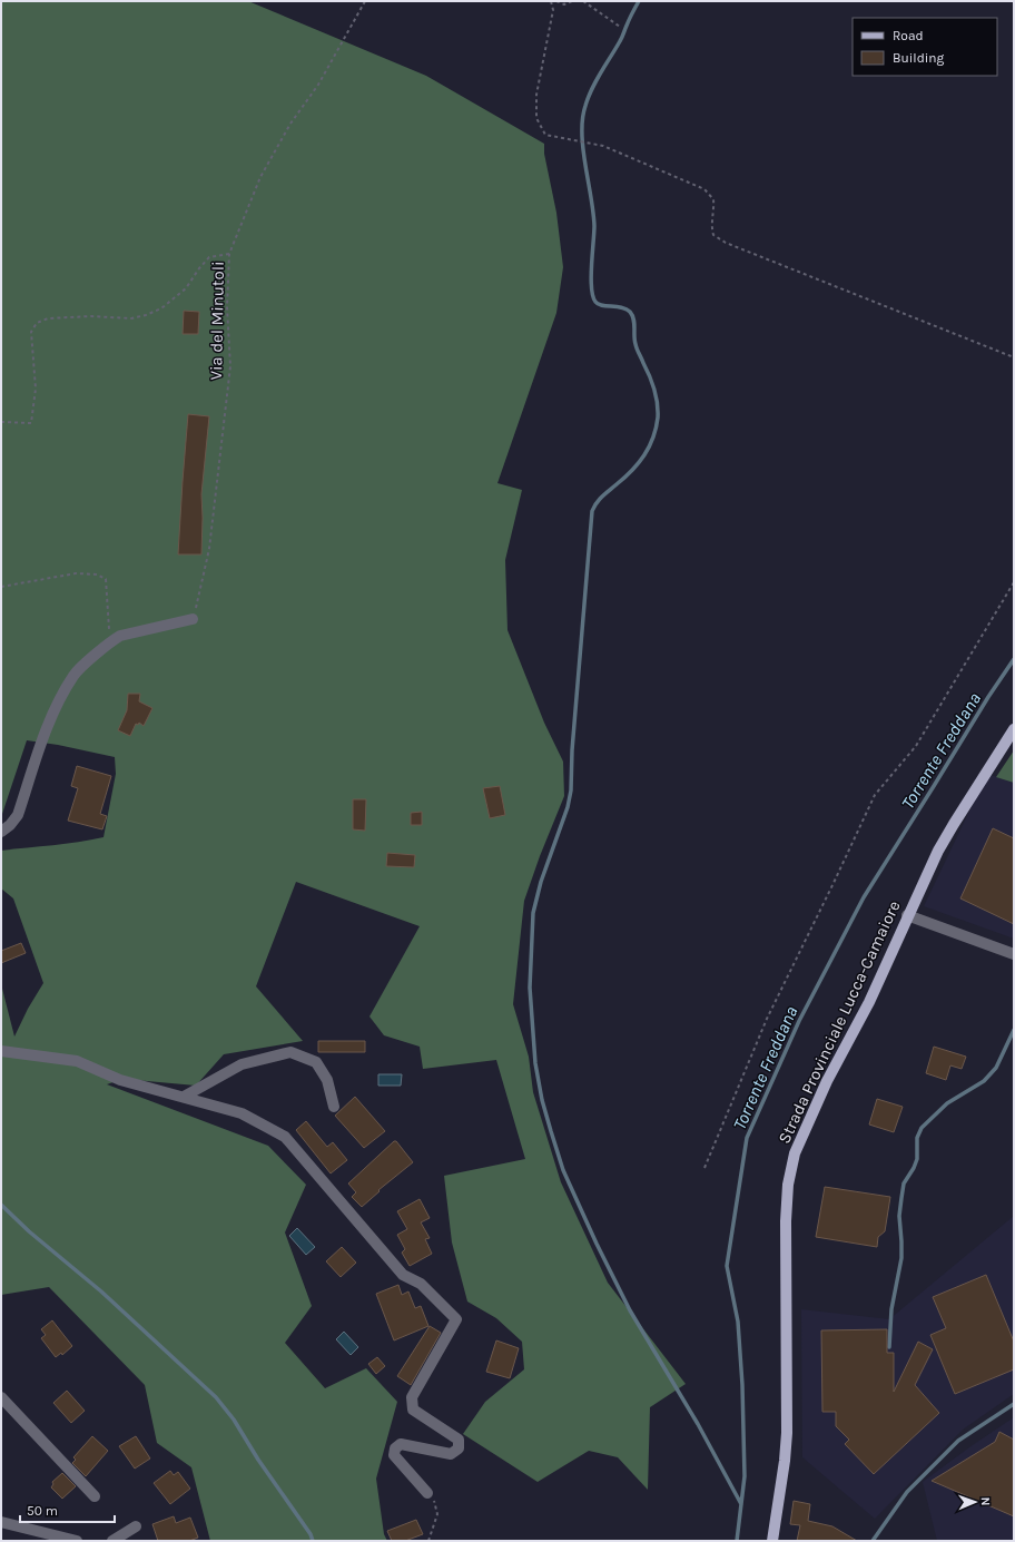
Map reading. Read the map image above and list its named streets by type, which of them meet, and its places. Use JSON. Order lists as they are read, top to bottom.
{
  "streets": {
    "main road": ["Strada Provinciale Lucca-Camaiore"],
    "path": ["Via del Minutoli"]
  },
  "water": ["Torrente Freddana"],
  "legend": ["Road", "Building"],
  "scale_bar": "50 m",
  "north": "right"
}
